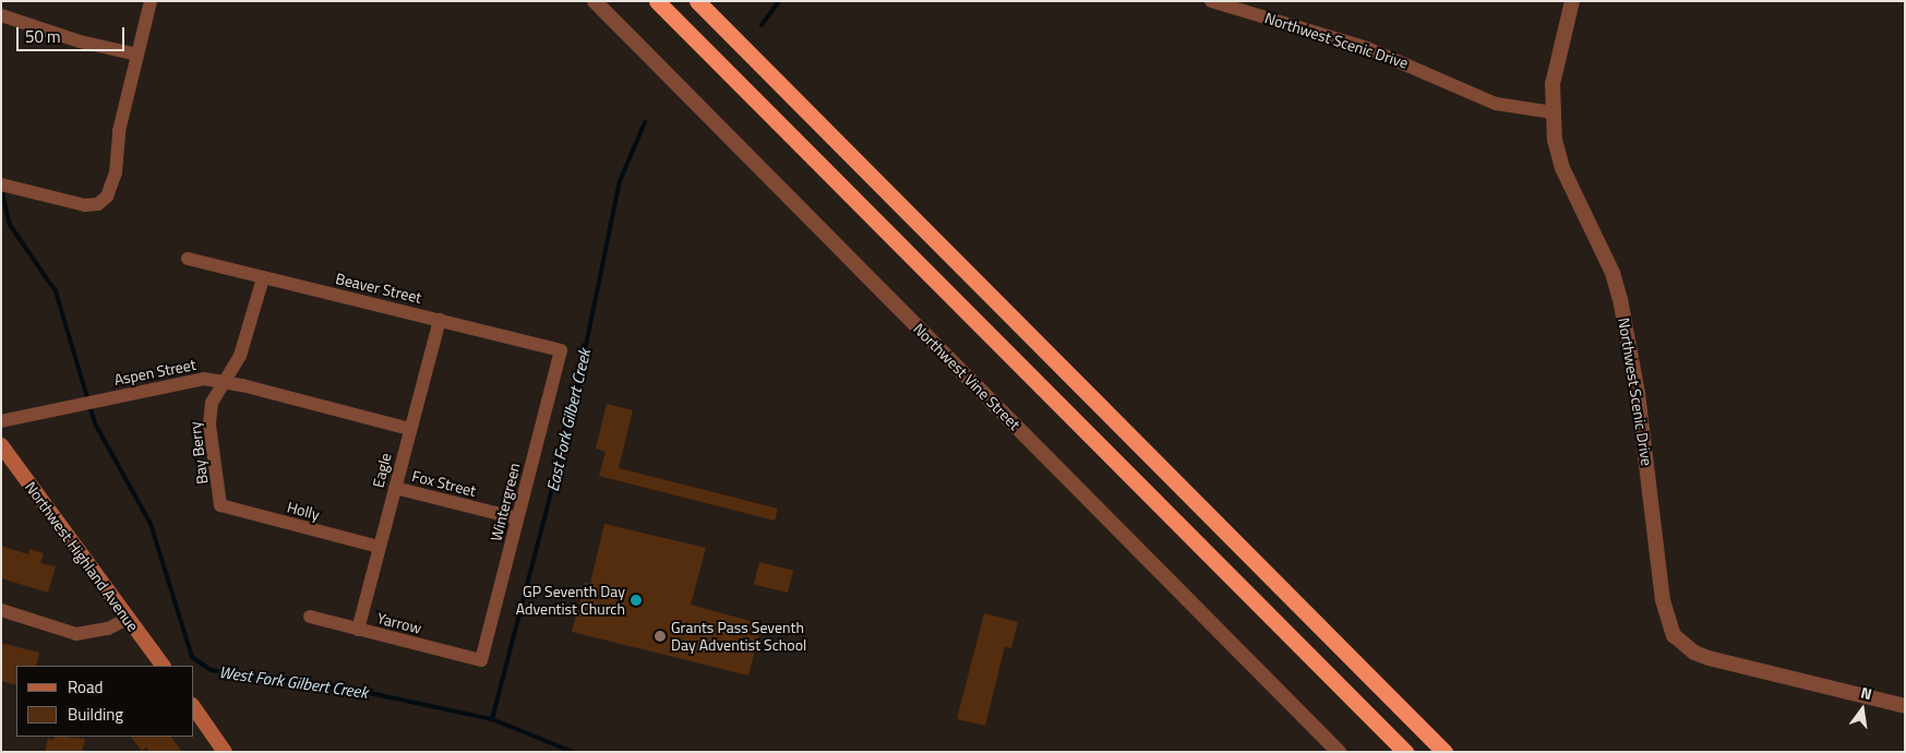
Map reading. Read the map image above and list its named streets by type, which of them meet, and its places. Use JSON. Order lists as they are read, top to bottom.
{
  "streets": {
    "main road": ["Northwest Highland Avenue"],
    "street": [
      "Northwest Scenic Drive",
      "Beaver Street",
      "Aspen Street",
      "Northwest Vine Street",
      "Bay Berry",
      "Eagle",
      "Fox Street",
      "Wintergreen",
      "Holly",
      "Yarrow"
    ]
  },
  "crossings": [
    ["Beaver Street", "Bay Berry"],
    ["Beaver Street", "Eagle"],
    ["Beaver Street", "Wintergreen"],
    ["Aspen Street", "Bay Berry"],
    ["Aspen Street", "Eagle"],
    ["Bay Berry", "Holly"],
    ["Eagle", "Fox Street"],
    ["Eagle", "Holly"],
    ["Eagle", "Yarrow"],
    ["Fox Street", "Wintergreen"],
    ["Wintergreen", "Yarrow"]
  ],
  "water": ["East Fork Gilbert Creek", "West Fork Gilbert Creek"],
  "places": ["GP Seventh Day Adventist Church", "Grants Pass Seventh Day Adventist School"],
  "legend": ["Road", "Building"],
  "scale_bar": "50 m",
  "north": "top"
}
